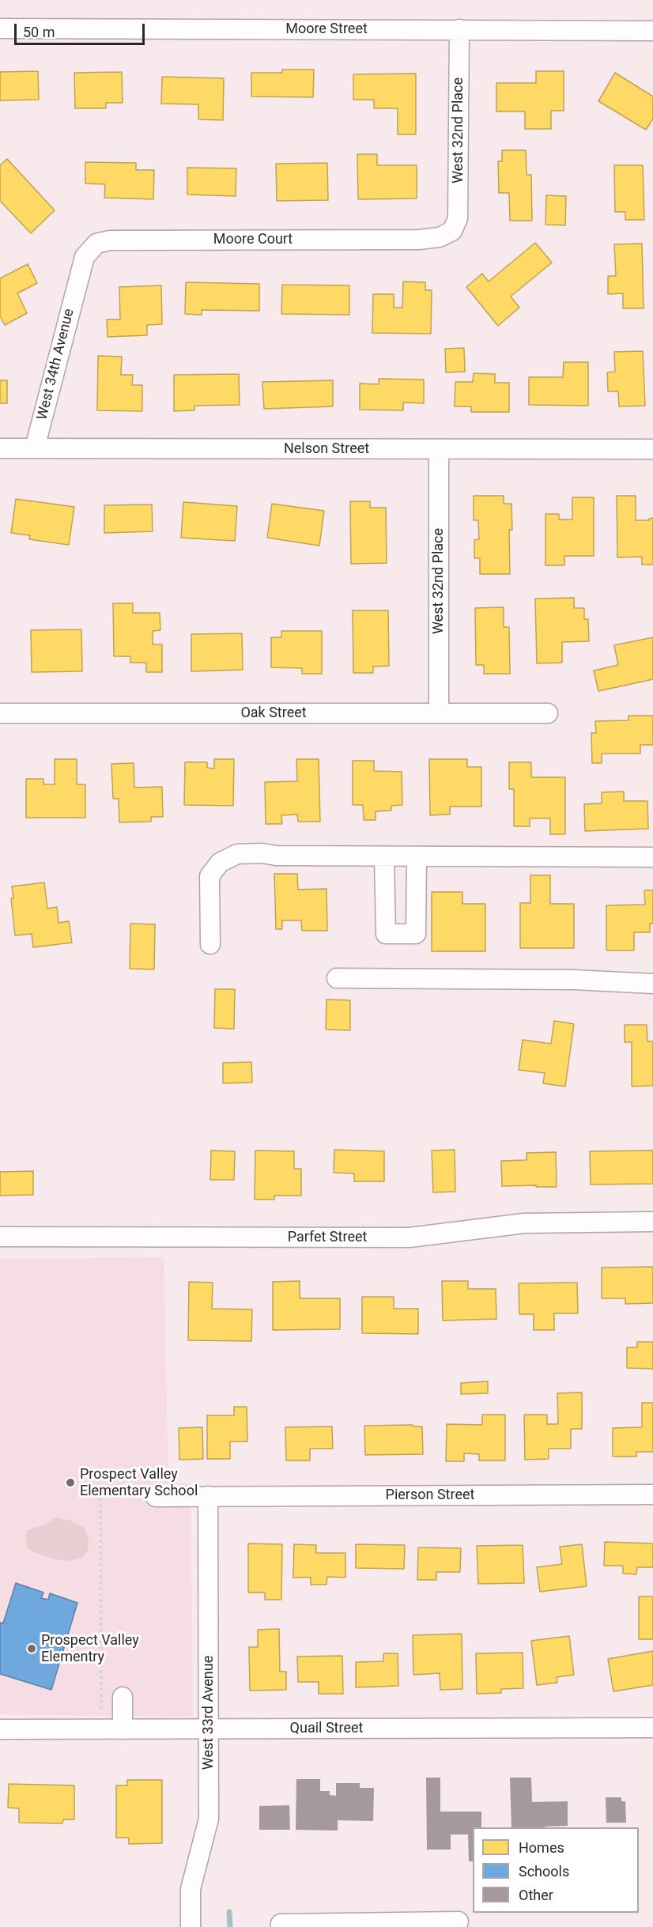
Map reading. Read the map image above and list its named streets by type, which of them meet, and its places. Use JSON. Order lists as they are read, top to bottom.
{
  "streets": {
    "street": [
      "Moore Street",
      "West 32nd Place",
      "Moore Court",
      "West 34th Avenue",
      "Nelson Street",
      "Oak Street",
      "Parfet Street",
      "Pierson Street",
      "West 33rd Avenue",
      "Quail Street"
    ]
  },
  "crossings": [
    ["Moore Street", "West 32nd Place"],
    ["West 32nd Place", "Moore Court"],
    ["West 32nd Place", "Nelson Street"],
    ["West 32nd Place", "Oak Street"],
    ["Moore Court", "West 34th Avenue"],
    ["West 34th Avenue", "Nelson Street"],
    ["Pierson Street", "West 33rd Avenue"],
    ["West 33rd Avenue", "Quail Street"]
  ],
  "places": ["Prospect Valley Elementary School", "Prospect Valley Elementry"],
  "legend": ["Homes", "Schools", "Other"],
  "scale_bar": "50 m"
}
